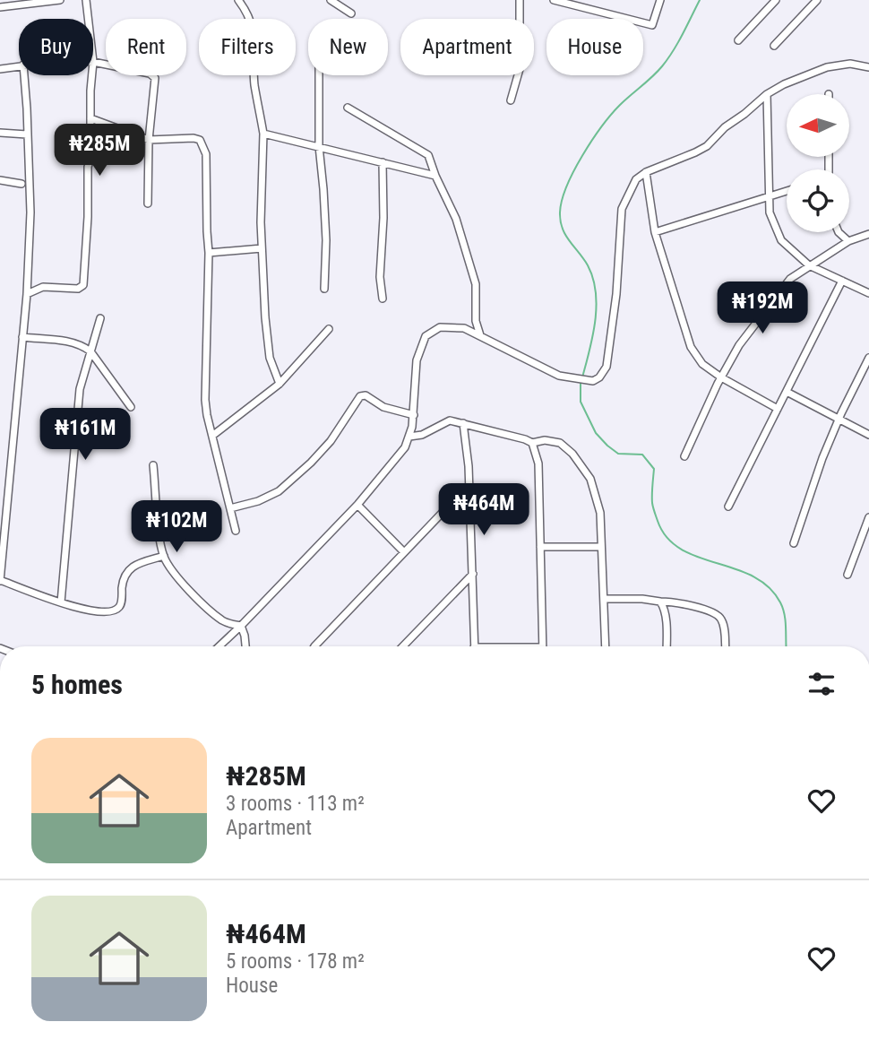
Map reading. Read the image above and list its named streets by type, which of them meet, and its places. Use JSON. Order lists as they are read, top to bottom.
{
  "north": "left",
  "page": {
    "chip": [
      "Buy",
      "Rent",
      "Filters",
      "New",
      "Apartment",
      "House"
    ],
    "price": [
      "₦285M",
      "₦192M",
      "₦161M",
      "₦464M",
      "₦102M"
    ],
    "heading": "5 homes",
    "list": [
      {
        "name": "₦285M",
        "note": "3 rooms · 113 m² · Apartment"
      },
      {
        "name": "₦464M",
        "note": "5 rooms · 178 m² · House"
      }
    ]
  }
}
